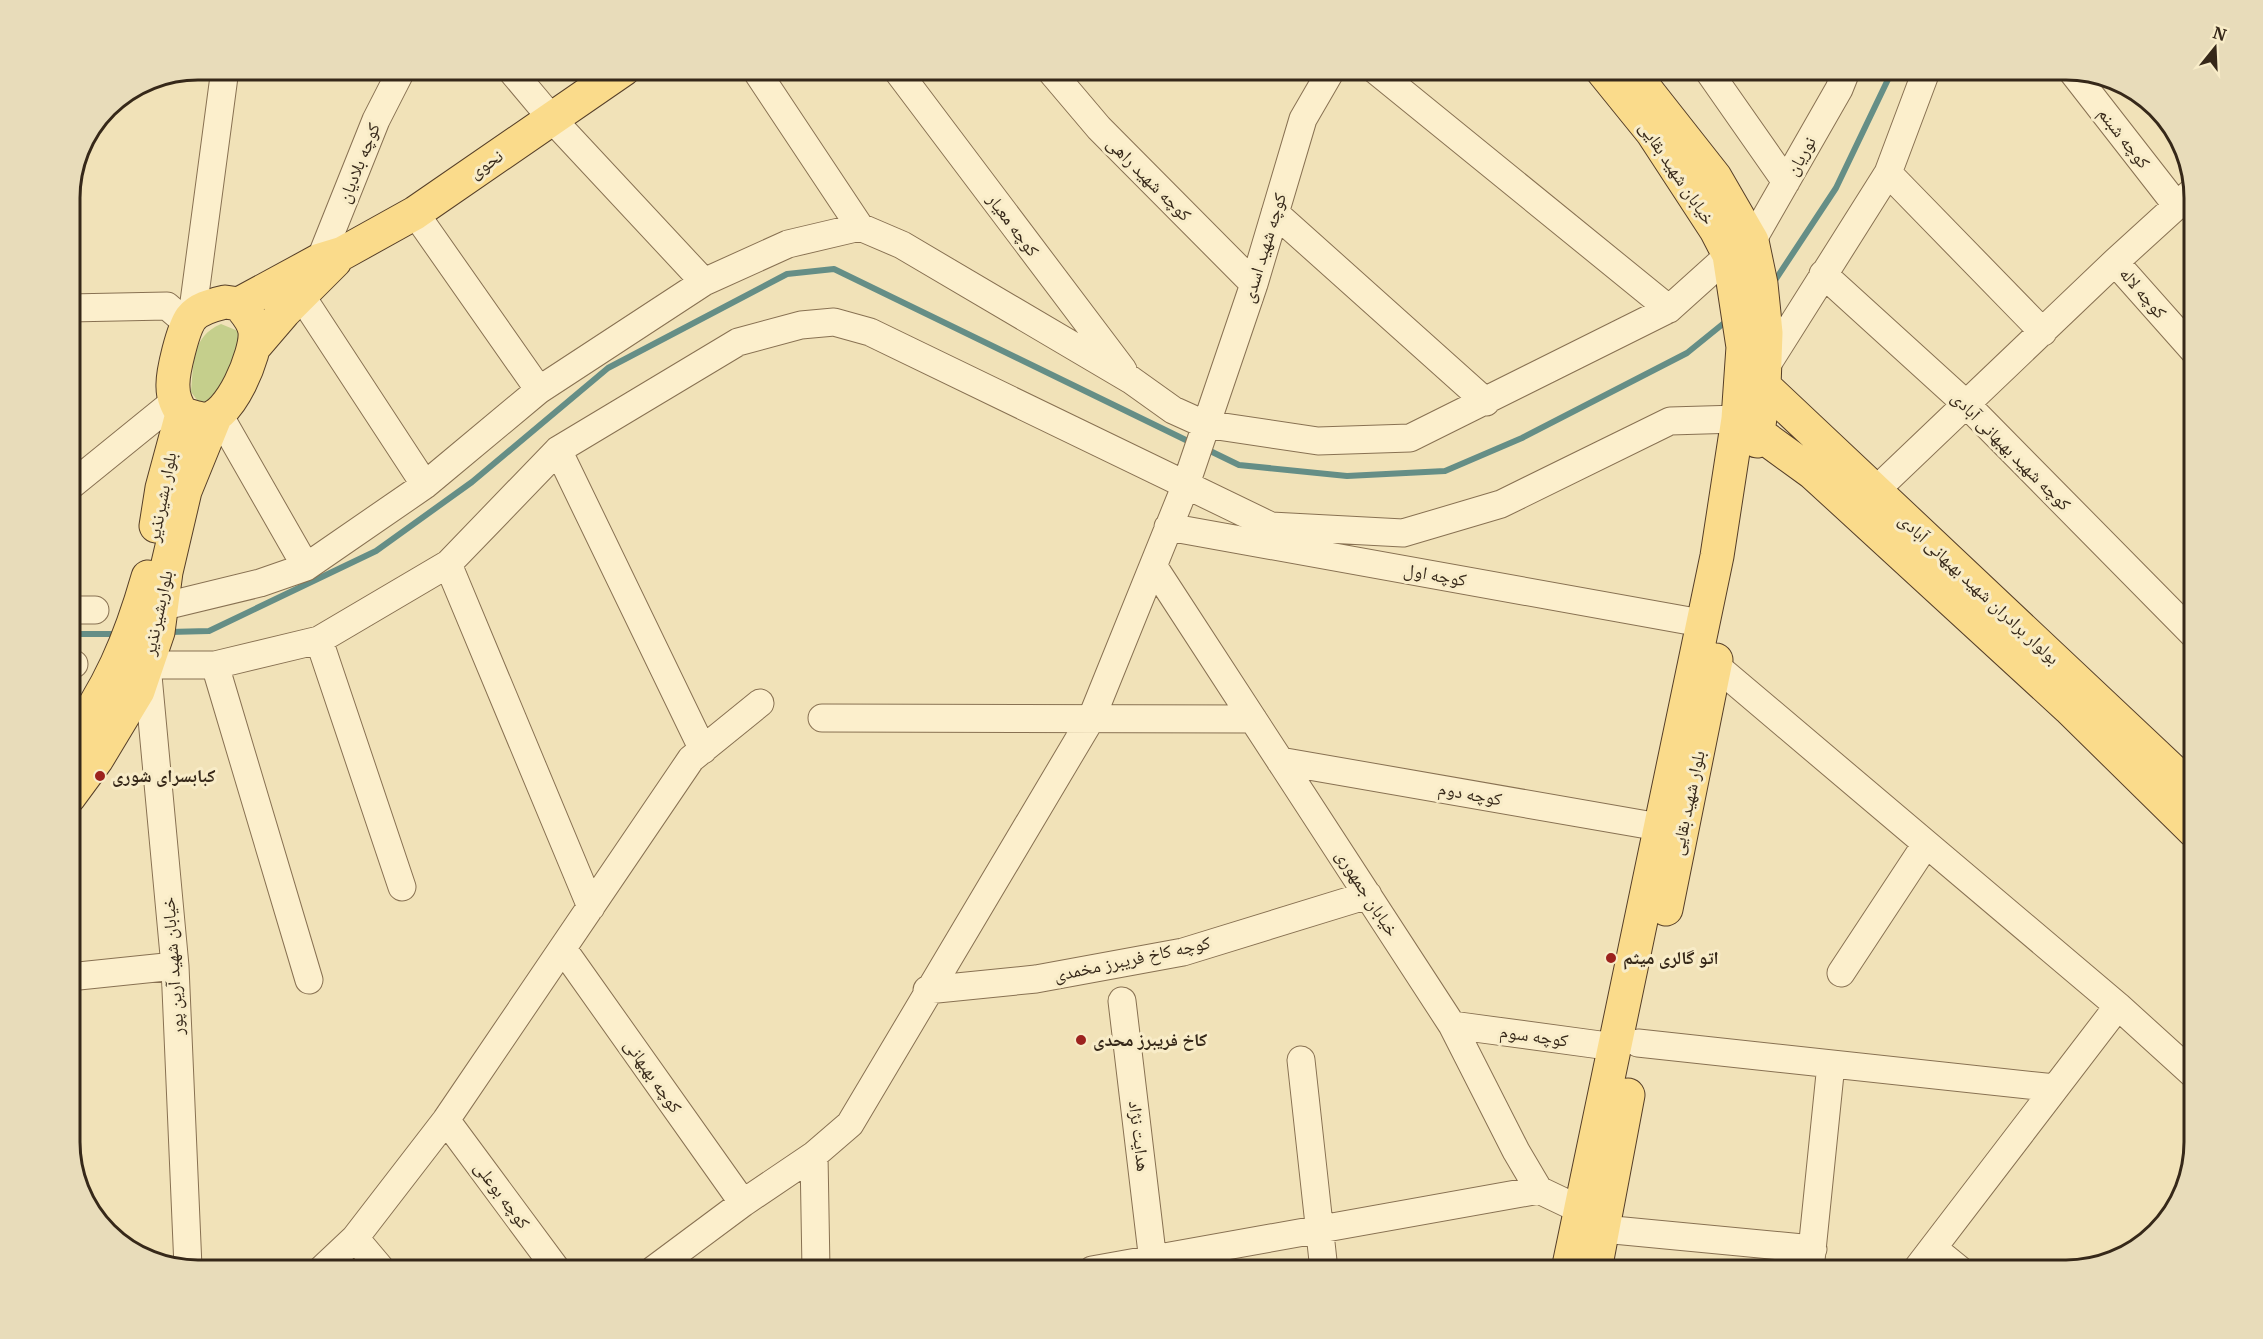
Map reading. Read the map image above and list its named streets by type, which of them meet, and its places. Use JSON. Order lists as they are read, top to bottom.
{
  "streets": {
    "main road": [
      "نحوی",
      "خیابان شهید بقایی",
      "بلوار بشیرنذیر",
      "بولوار برادران شهید بهبهانی آبادی",
      "بلواربشیرنذیر",
      "بلوار شهید بقایی"
    ],
    "street": [
      "کوچه شبنم",
      "نوریان",
      "کوچه بلادیان",
      "کوچه شهید راهی",
      "کوچه معیار",
      "کوچه شهید اسدی",
      "کوچه لاله",
      "کوچه شهید بهبهانی آبادی",
      "کوچه اول",
      "کوچه دوم",
      "خیابان جمهوری",
      "کوچه کاخ فریبرز مخمدی",
      "خیابان شهید آرین پور",
      "کوچه سوم",
      "کوچه بهبهانی",
      "هدایت نژاد",
      "کوچه بوعلی"
    ]
  },
  "crossings": [
    ["نوریان", "خیابان شهید بقایی"],
    ["نوریان", "کوچه معیار"],
    ["نوریان", "کوچه شهید اسدی"],
    ["نوریان", "بلوار شهید بقایی"],
    ["کوچه بلادیان", "نحوی"],
    ["نحوی", "بلوار بشیرنذیر"],
    ["نحوی", "بلواربشیرنذیر"],
    ["خیابان شهید بقایی", "بلوار شهید بقایی"],
    ["کوچه شهید راهی", "کوچه شهید اسدی"],
    ["کوچه شهید اسدی", "کوچه اول"],
    ["کوچه شهید اسدی", "خیابان جمهوری"],
    ["کوچه شهید اسدی", "کوچه کاخ فریبرز مخمدی"],
    ["کوچه شهید اسدی", "کوچه بهبهانی"],
    ["بلوار بشیرنذیر", "بلواربشیرنذیر"],
    ["کوچه اول", "بلوار شهید بقایی"],
    ["بولوار برادران شهید بهبهانی آبادی", "بلوار شهید بقایی"],
    ["بلواربشیرنذیر", "خیابان شهید آرین پور"],
    ["کوچه دوم", "بلوار شهید بقایی"],
    ["کوچه دوم", "خیابان جمهوری"],
    ["بلوار شهید بقایی", "کوچه سوم"],
    ["خیابان جمهوری", "کوچه کاخ فریبرز مخمدی"],
    ["خیابان جمهوری", "کوچه سوم"]
  ],
  "places": ["کبابسرای شوری", "اتو گالری میثم", "کاخ فریبرز محدی"],
  "north": "top"
}
